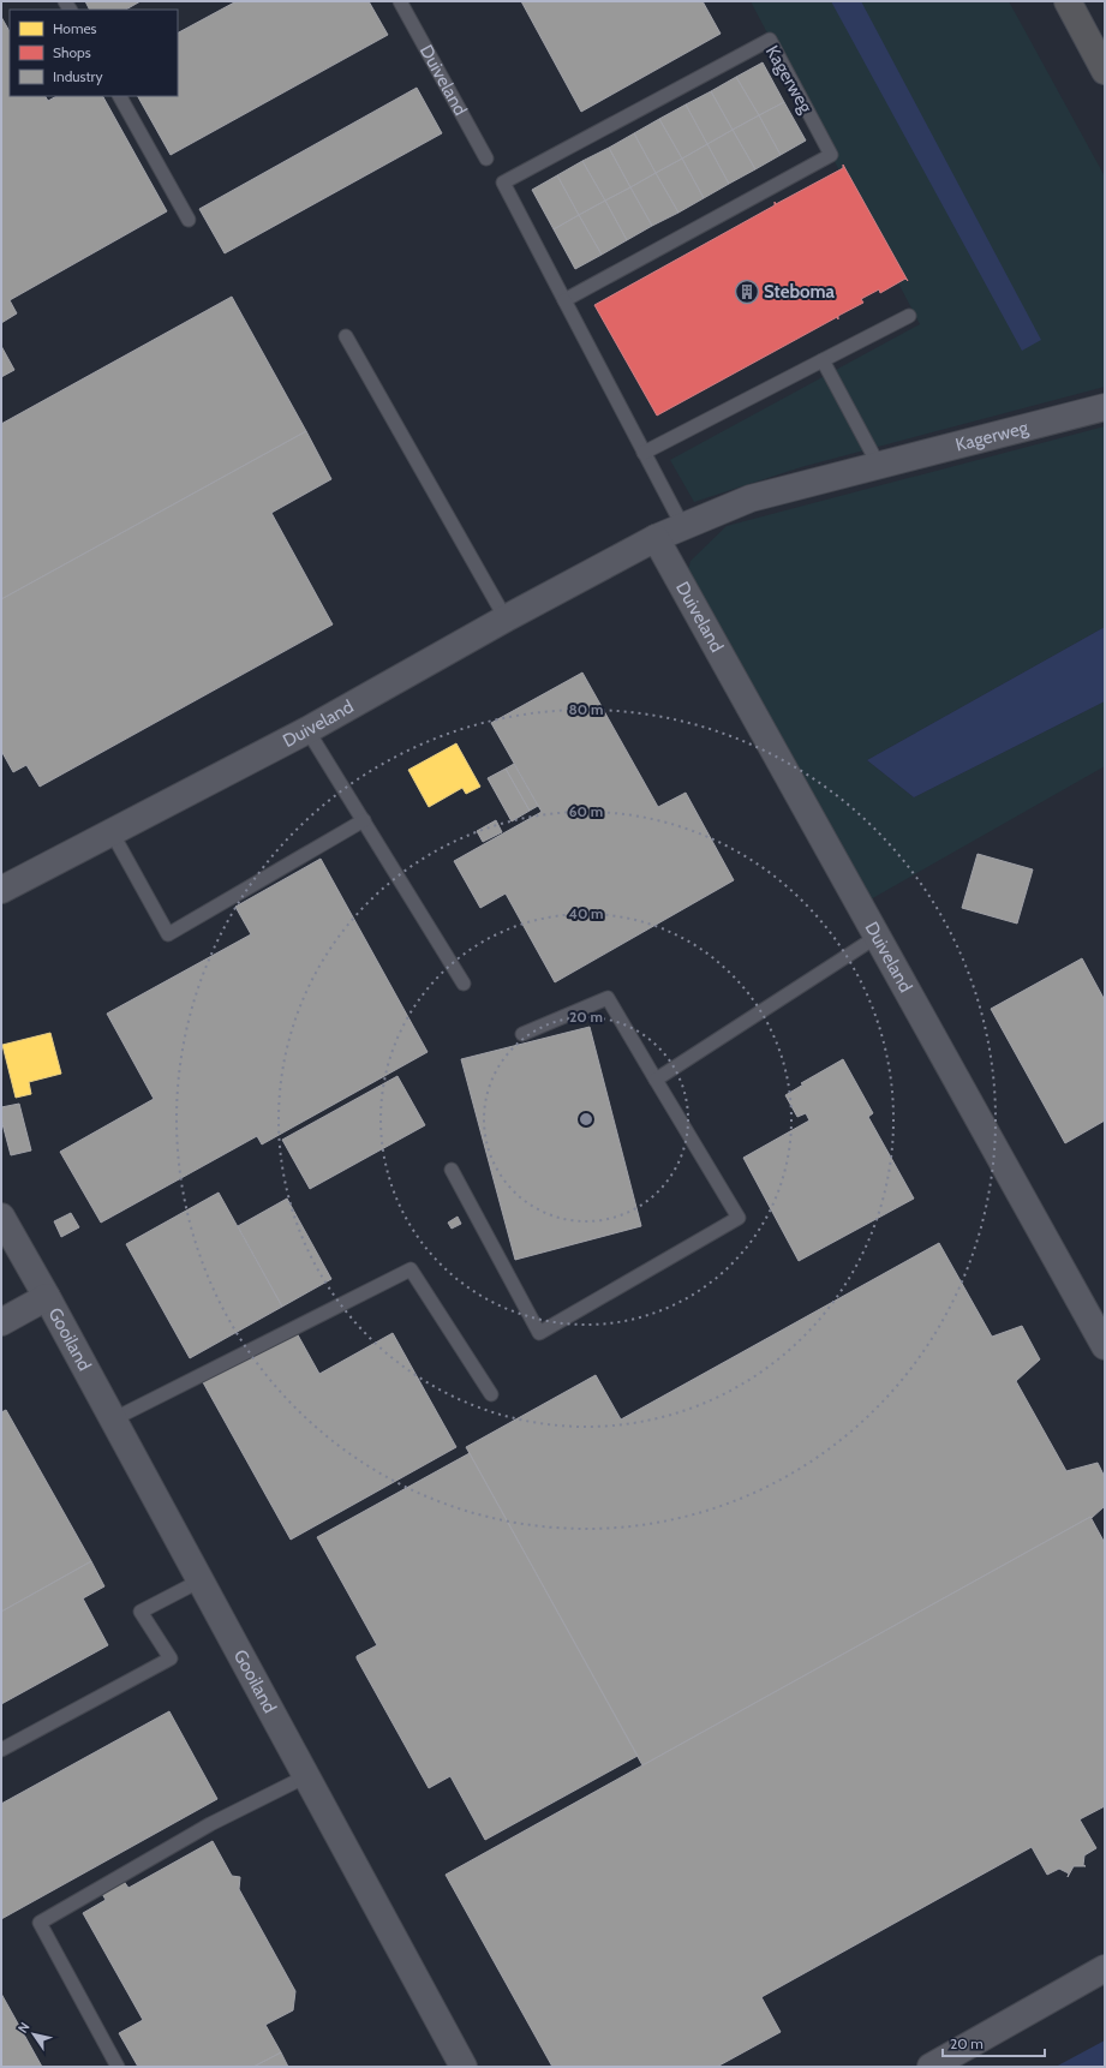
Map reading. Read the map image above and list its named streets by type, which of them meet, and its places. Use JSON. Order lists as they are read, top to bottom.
{
  "streets": {
    "street": ["Kagerweg", "Duiveland", "Gooiland"]
  },
  "crossings": [
    ["Kagerweg", "Duiveland"]
  ],
  "places": {
    "building": ["Steboma"]
  },
  "legend": ["Homes", "Shops", "Industry"],
  "scale_bar": "20 m",
  "north": "top left",
  "rings": [
    "80 m",
    "60 m",
    "40 m",
    "20 m"
  ]
}
